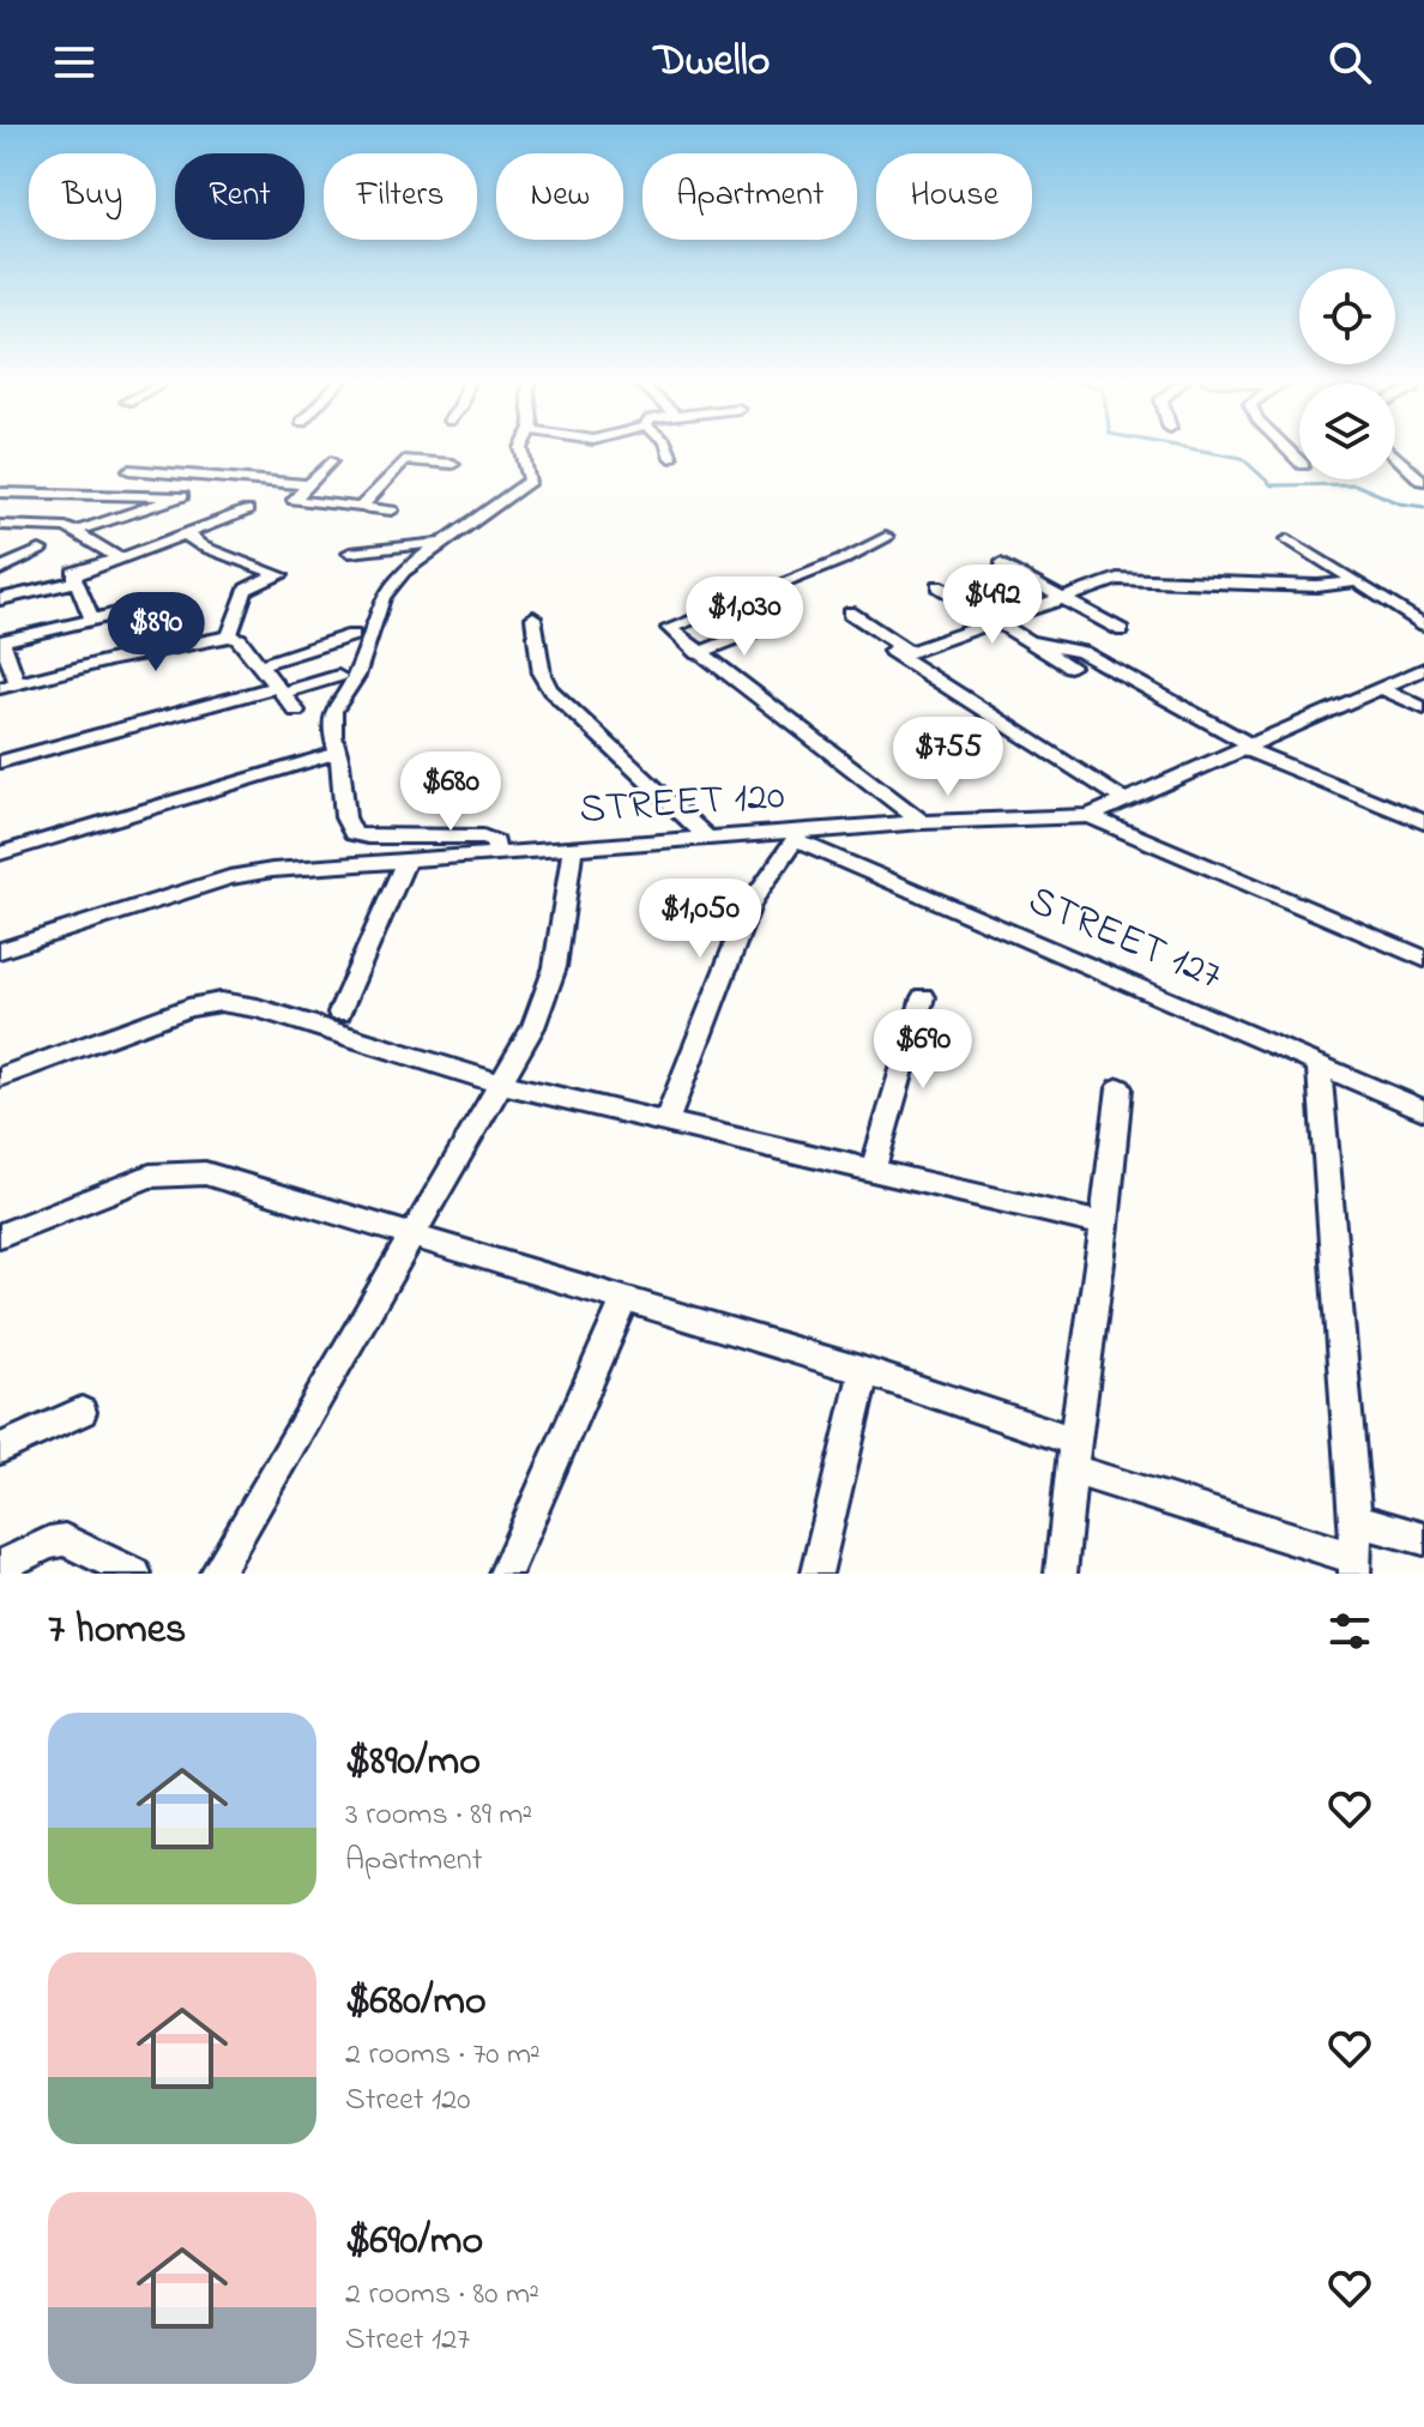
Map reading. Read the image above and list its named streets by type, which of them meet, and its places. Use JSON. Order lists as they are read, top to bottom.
{
  "streets": {
    "street": ["STREET 120", "STREET 127"]
  },
  "crossings": [
    ["STREET 120", "STREET 127"]
  ],
  "page": {
    "header": "Dwello",
    "chip": [
      "Buy",
      "Rent",
      "Filters",
      "New",
      "Apartment",
      "House"
    ],
    "price": [
      "$492",
      "$1,030",
      "$890",
      "$755",
      "$680",
      "$1,050",
      "$690"
    ],
    "heading": "7 homes",
    "list": [
      {
        "name": "$890/mo",
        "note": "3 rooms · 89 m² · Apartment"
      },
      {
        "name": "$680/mo",
        "note": "2 rooms · 70 m² · Street 120"
      },
      {
        "name": "$690/mo",
        "note": "2 rooms · 80 m² · Street 127"
      }
    ]
  }
}
